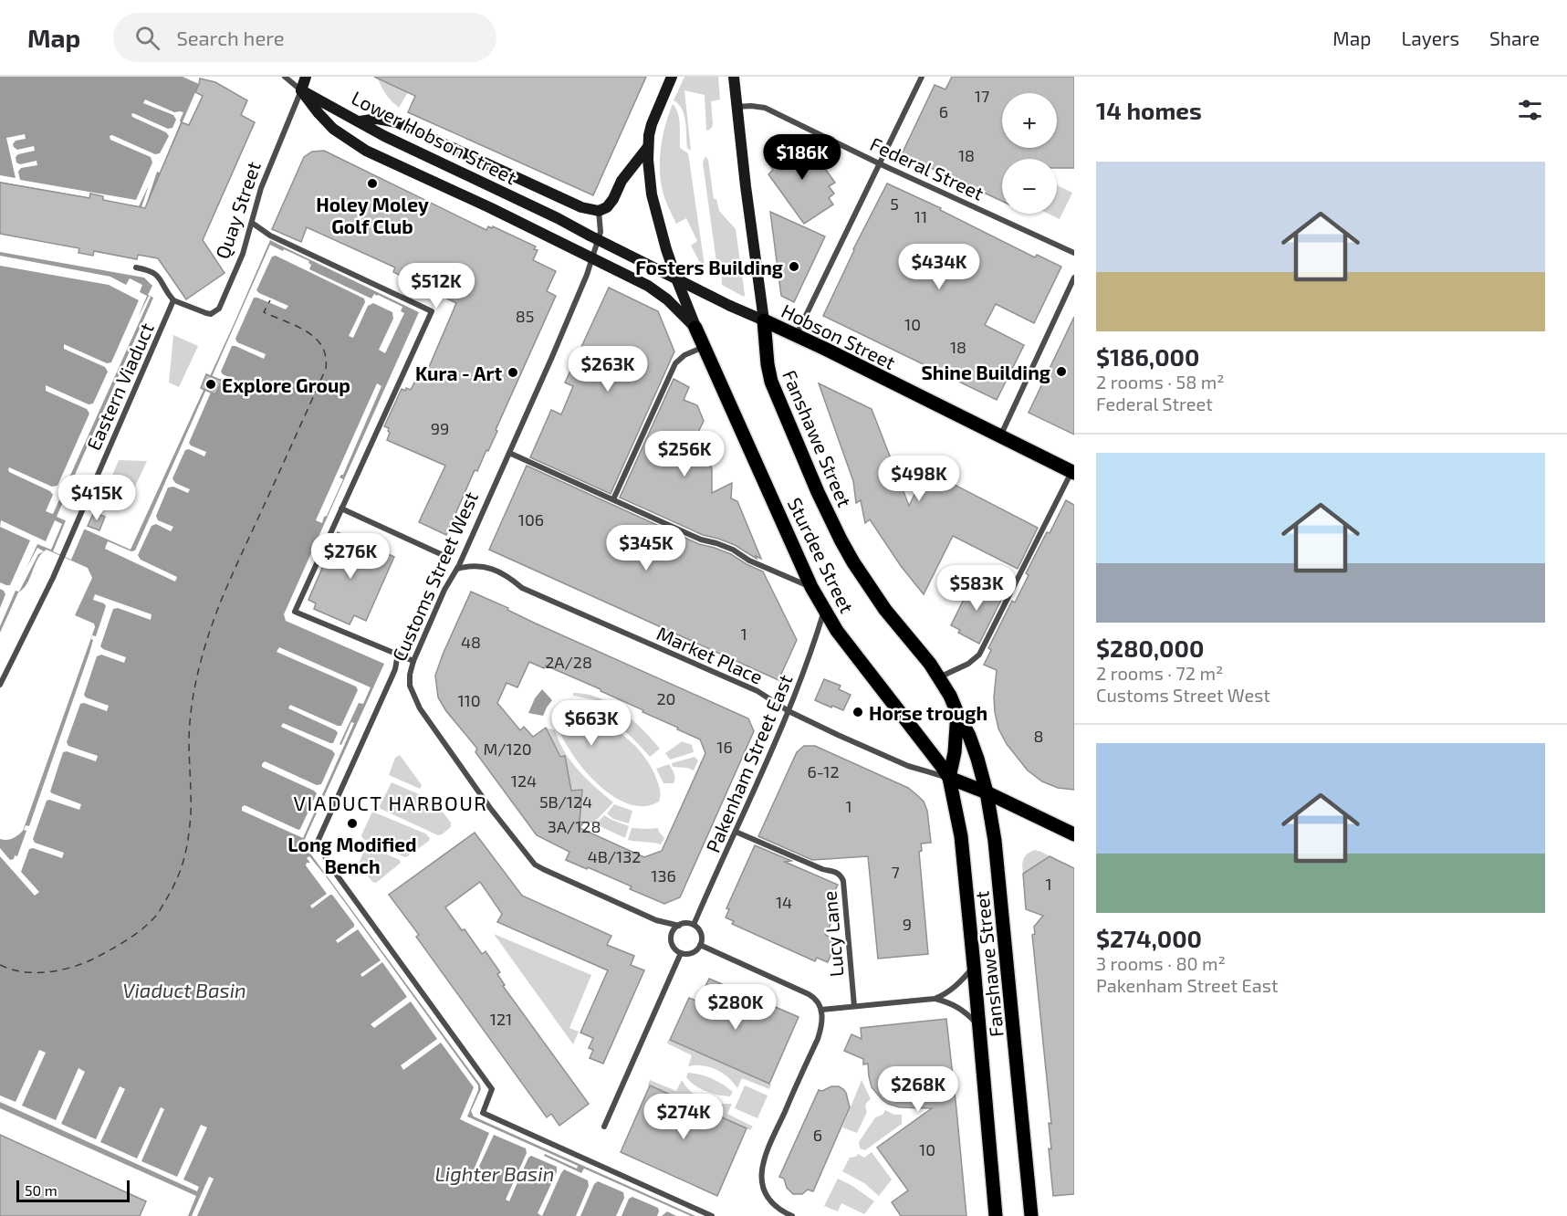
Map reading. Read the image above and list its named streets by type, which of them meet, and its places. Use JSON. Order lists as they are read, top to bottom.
{
  "streets": {
    "main road": [
      "Lower Hobson Street",
      "Quay Street",
      "Hobson Street",
      "Fanshawe Street",
      "Sturdee Street"
    ],
    "street": [
      "Federal Street",
      "Eastern Viaduct",
      "Customs Street West",
      "Market Place",
      "Pakenham Street East",
      "Lucy Lane"
    ]
  },
  "crossings": [
    ["Lower Hobson Street", "Quay Street"],
    ["Lower Hobson Street", "Hobson Street"],
    ["Lower Hobson Street", "Fanshawe Street"],
    ["Lower Hobson Street", "Sturdee Street"],
    ["Lower Hobson Street", "Customs Street West"],
    ["Federal Street", "Fanshawe Street"],
    ["Quay Street", "Eastern Viaduct"],
    ["Hobson Street", "Fanshawe Street"],
    ["Fanshawe Street", "Sturdee Street"],
    ["Fanshawe Street", "Market Place"],
    ["Sturdee Street", "Market Place"],
    ["Sturdee Street", "Pakenham Street East"],
    ["Customs Street West", "Market Place"],
    ["Customs Street West", "Pakenham Street East"],
    ["Market Place", "Pakenham Street East"],
    ["Pakenham Street East", "Lucy Lane"]
  ],
  "districts": ["VIADUCT HARBOUR"],
  "water": ["Viaduct Basin", "Lighter Basin"],
  "places": [
    "Holey Moley Golf Club",
    "Fosters Building",
    "Shine Building",
    "Kura - Art",
    "Explore Group",
    "Horse trough",
    "Long Modified Bench"
  ],
  "house_numbers": [
    "17",
    "6",
    "18",
    "5",
    "11",
    "85",
    "10",
    "18",
    "99",
    "106",
    "1",
    "48",
    "2A/28",
    "20",
    "110",
    "8",
    "16",
    "M/120",
    "6-12",
    "124",
    "5B/124",
    "1",
    "3A/128",
    "4B/132",
    "7",
    "136",
    "1",
    "14",
    "9",
    "121",
    "6",
    "10"
  ],
  "scale_bar": "50 m",
  "page": {
    "header": "Map",
    "search": "Search here",
    "nav": ["Map", "Layers", "Share"],
    "heading": "14 homes",
    "map_buttons": ["+", "−"],
    "price": [
      "$186K",
      "$434K",
      "$512K",
      "$263K",
      "$256K",
      "$498K",
      "$415K",
      "$345K",
      "$276K",
      "$583K",
      "$663K",
      "$280K",
      "$268K",
      "$274K"
    ],
    "list": [
      {
        "name": "$186,000",
        "note": "2 rooms · 58 m² · Federal Street"
      },
      {
        "name": "$280,000",
        "note": "2 rooms · 72 m² · Customs Street West"
      },
      {
        "name": "$274,000",
        "note": "3 rooms · 80 m² · Pakenham Street East"
      }
    ],
    "scale": "50 m"
  }
}
